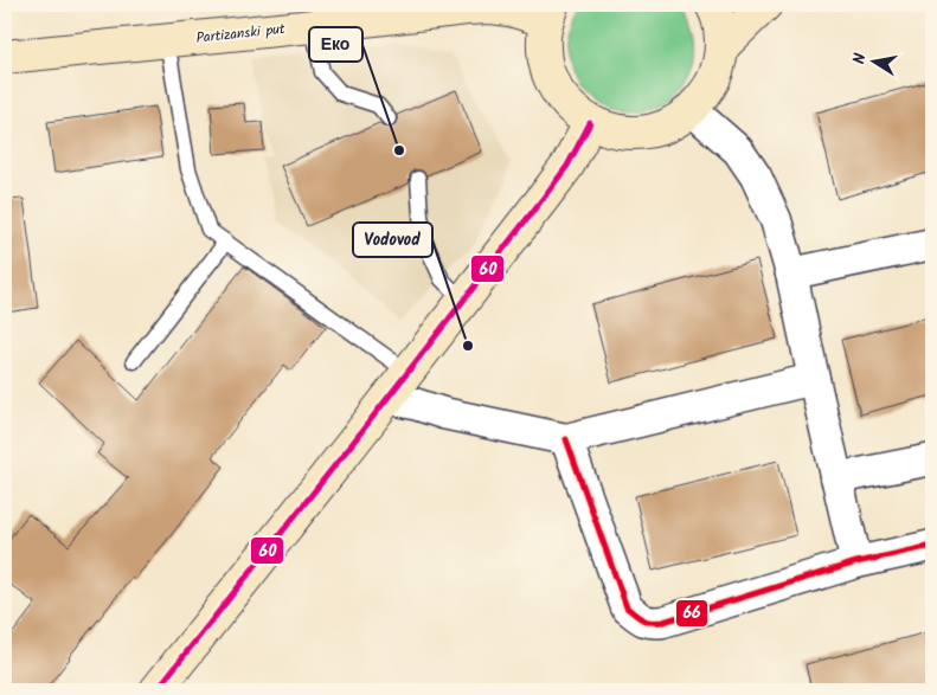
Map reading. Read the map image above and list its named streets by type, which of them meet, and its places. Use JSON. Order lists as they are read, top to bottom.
{
  "streets": {
    "main road": ["Partizanski put"]
  },
  "places": ["Еко", "Vodovod"],
  "lines": ["transit line 60", "transit line 66"],
  "north": "left"
}
